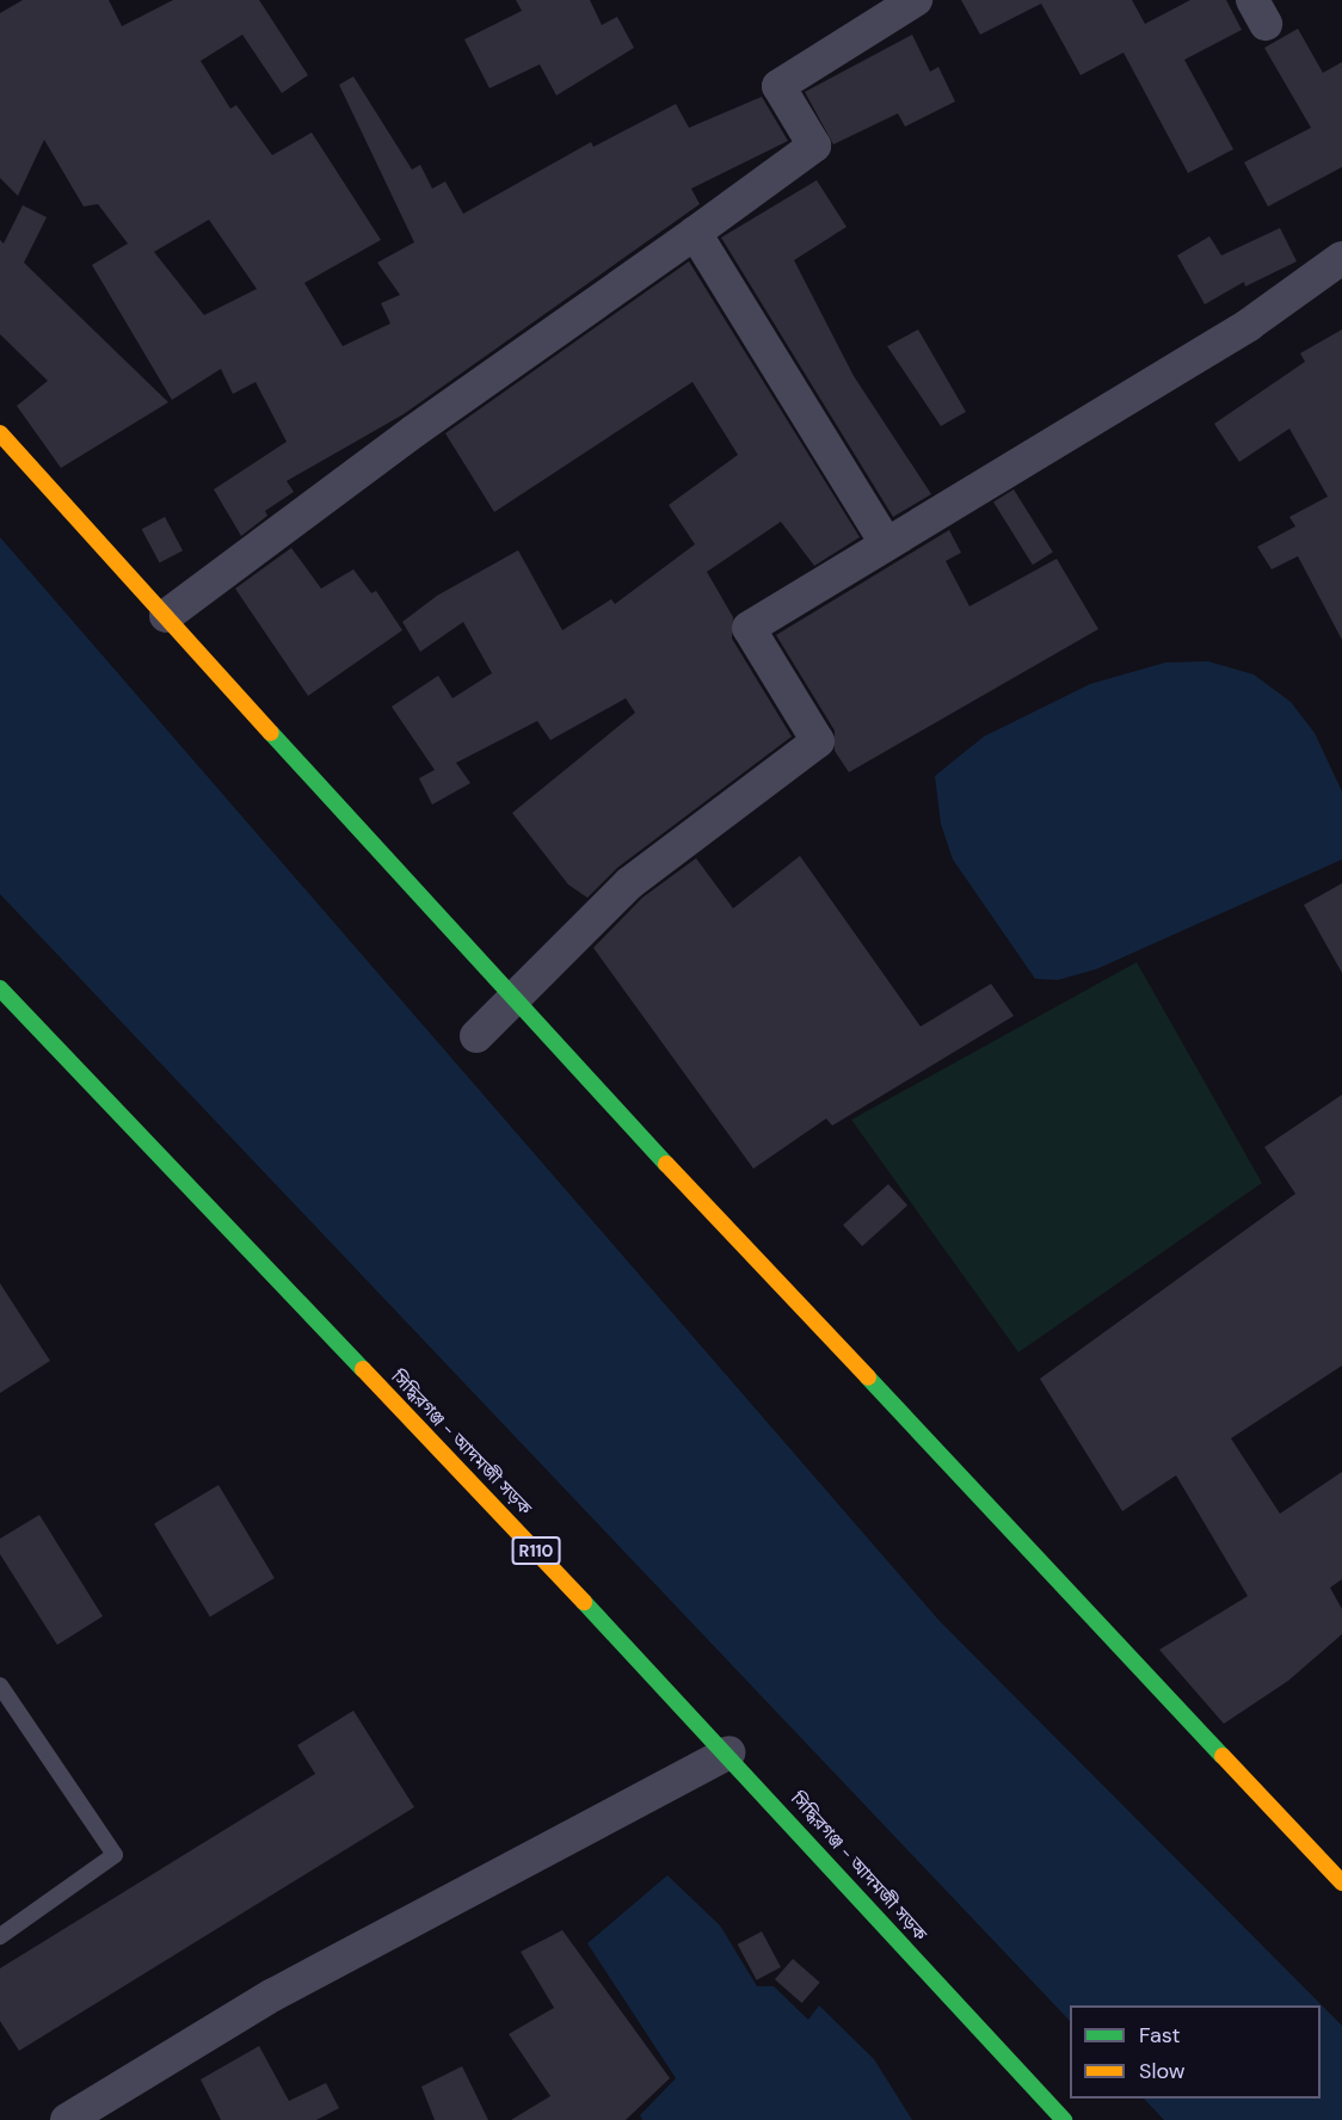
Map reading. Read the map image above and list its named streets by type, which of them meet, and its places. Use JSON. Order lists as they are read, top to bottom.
{
  "streets": {
    "street": ["সিদ্ধিরগঞ্জ - আদমজী সড়ক", "R110"]
  },
  "legend": ["Fast", "Slow"]
}
